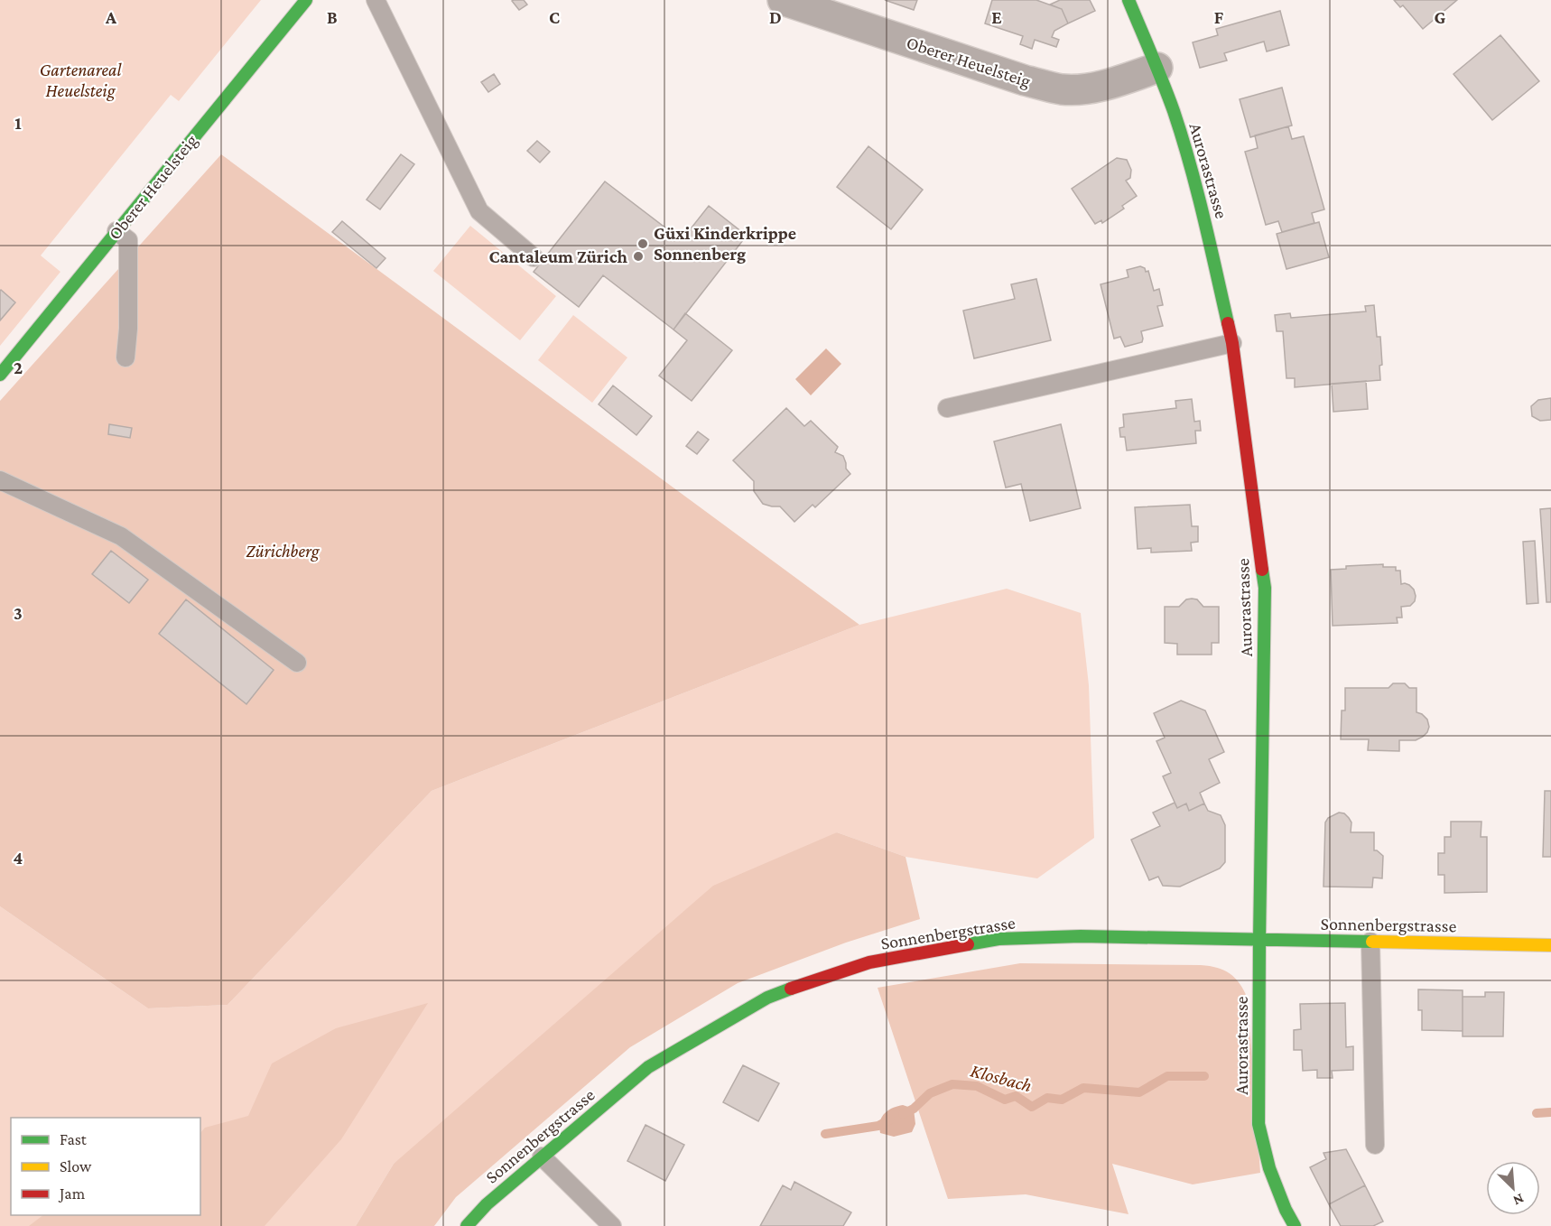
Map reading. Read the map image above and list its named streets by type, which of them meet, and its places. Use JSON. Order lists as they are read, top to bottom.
{
  "streets": {
    "street": ["Oberer Heuelsteig", "Aurorastrasse", "Sonnenbergstrasse"]
  },
  "crossings": [
    ["Oberer Heuelsteig", "Aurorastrasse"],
    ["Aurorastrasse", "Sonnenbergstrasse"]
  ],
  "water": ["Klosbach"],
  "parks": ["Gartenareal Heuelsteig", "Zürichberg"],
  "places": ["Güxi Kinderkrippe Sonnenberg", "Cantaleum Zürich"],
  "legend": ["Fast", "Slow", "Jam"],
  "north": "bottom right",
  "grid": {
    "columns": [
      "A",
      "B",
      "C",
      "D",
      "E",
      "F",
      "G"
    ],
    "rows": [
      "1",
      "2",
      "3",
      "4"
    ]
  }
}
